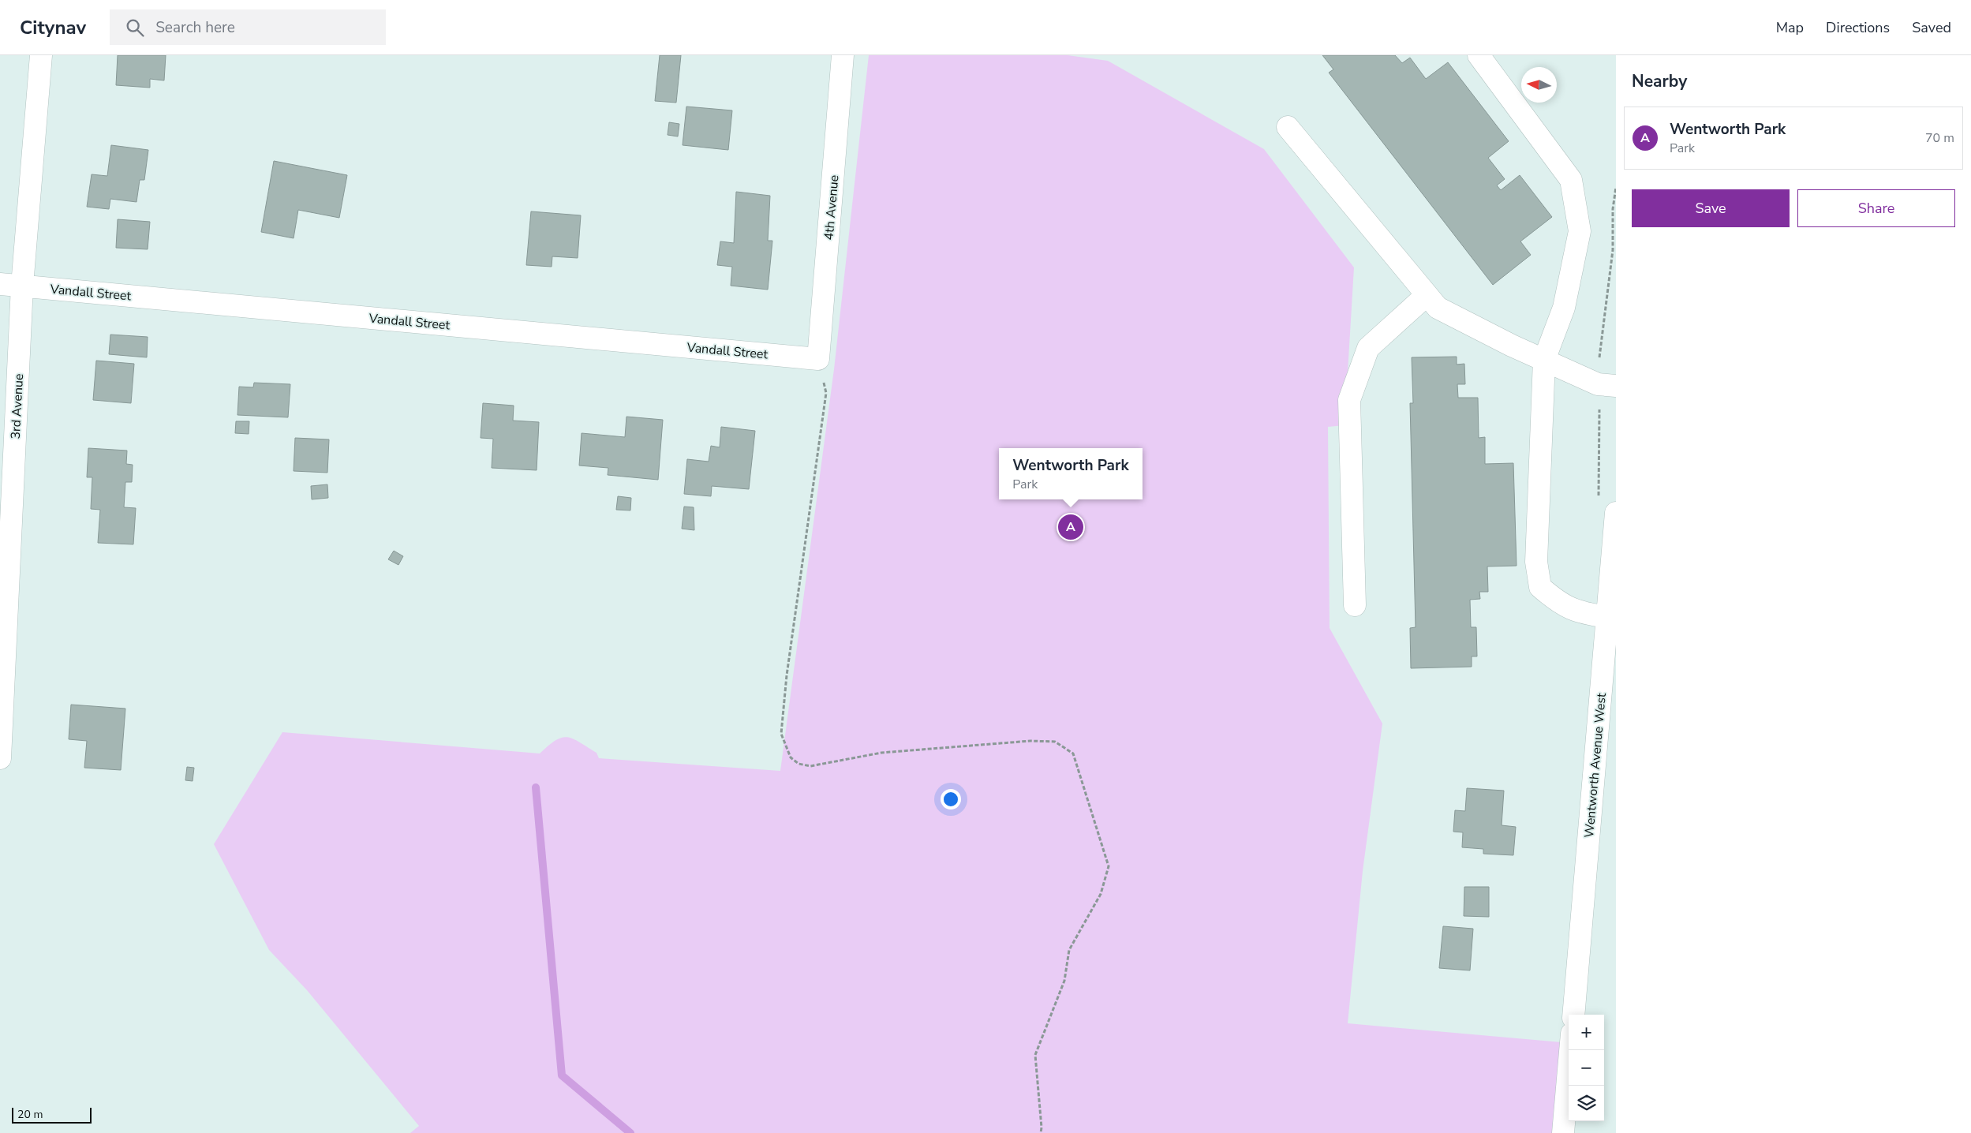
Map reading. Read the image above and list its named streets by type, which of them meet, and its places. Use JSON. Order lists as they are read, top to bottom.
{
  "streets": {
    "street": [
      "4th Avenue",
      "Vandall Street",
      "3rd Avenue",
      "Wentworth Avenue West"
    ]
  },
  "crossings": [
    ["4th Avenue", "Vandall Street"],
    ["Vandall Street", "3rd Avenue"]
  ],
  "scale_bar": "20 m",
  "north": "left",
  "page": {
    "header": "Citynav",
    "search": "Search here",
    "nav": ["Map", "Directions", "Saved"],
    "heading": "Nearby",
    "list": [
      {
        "mark": "A",
        "name": "Wentworth Park",
        "note": "Park",
        "value": "70 m"
      }
    ],
    "buttons": ["Save", "Share"],
    "popup": ["Wentworth Park", "Park"],
    "pins": "A",
    "map_buttons": ["+", "−"],
    "scale": "20 m"
  }
}
